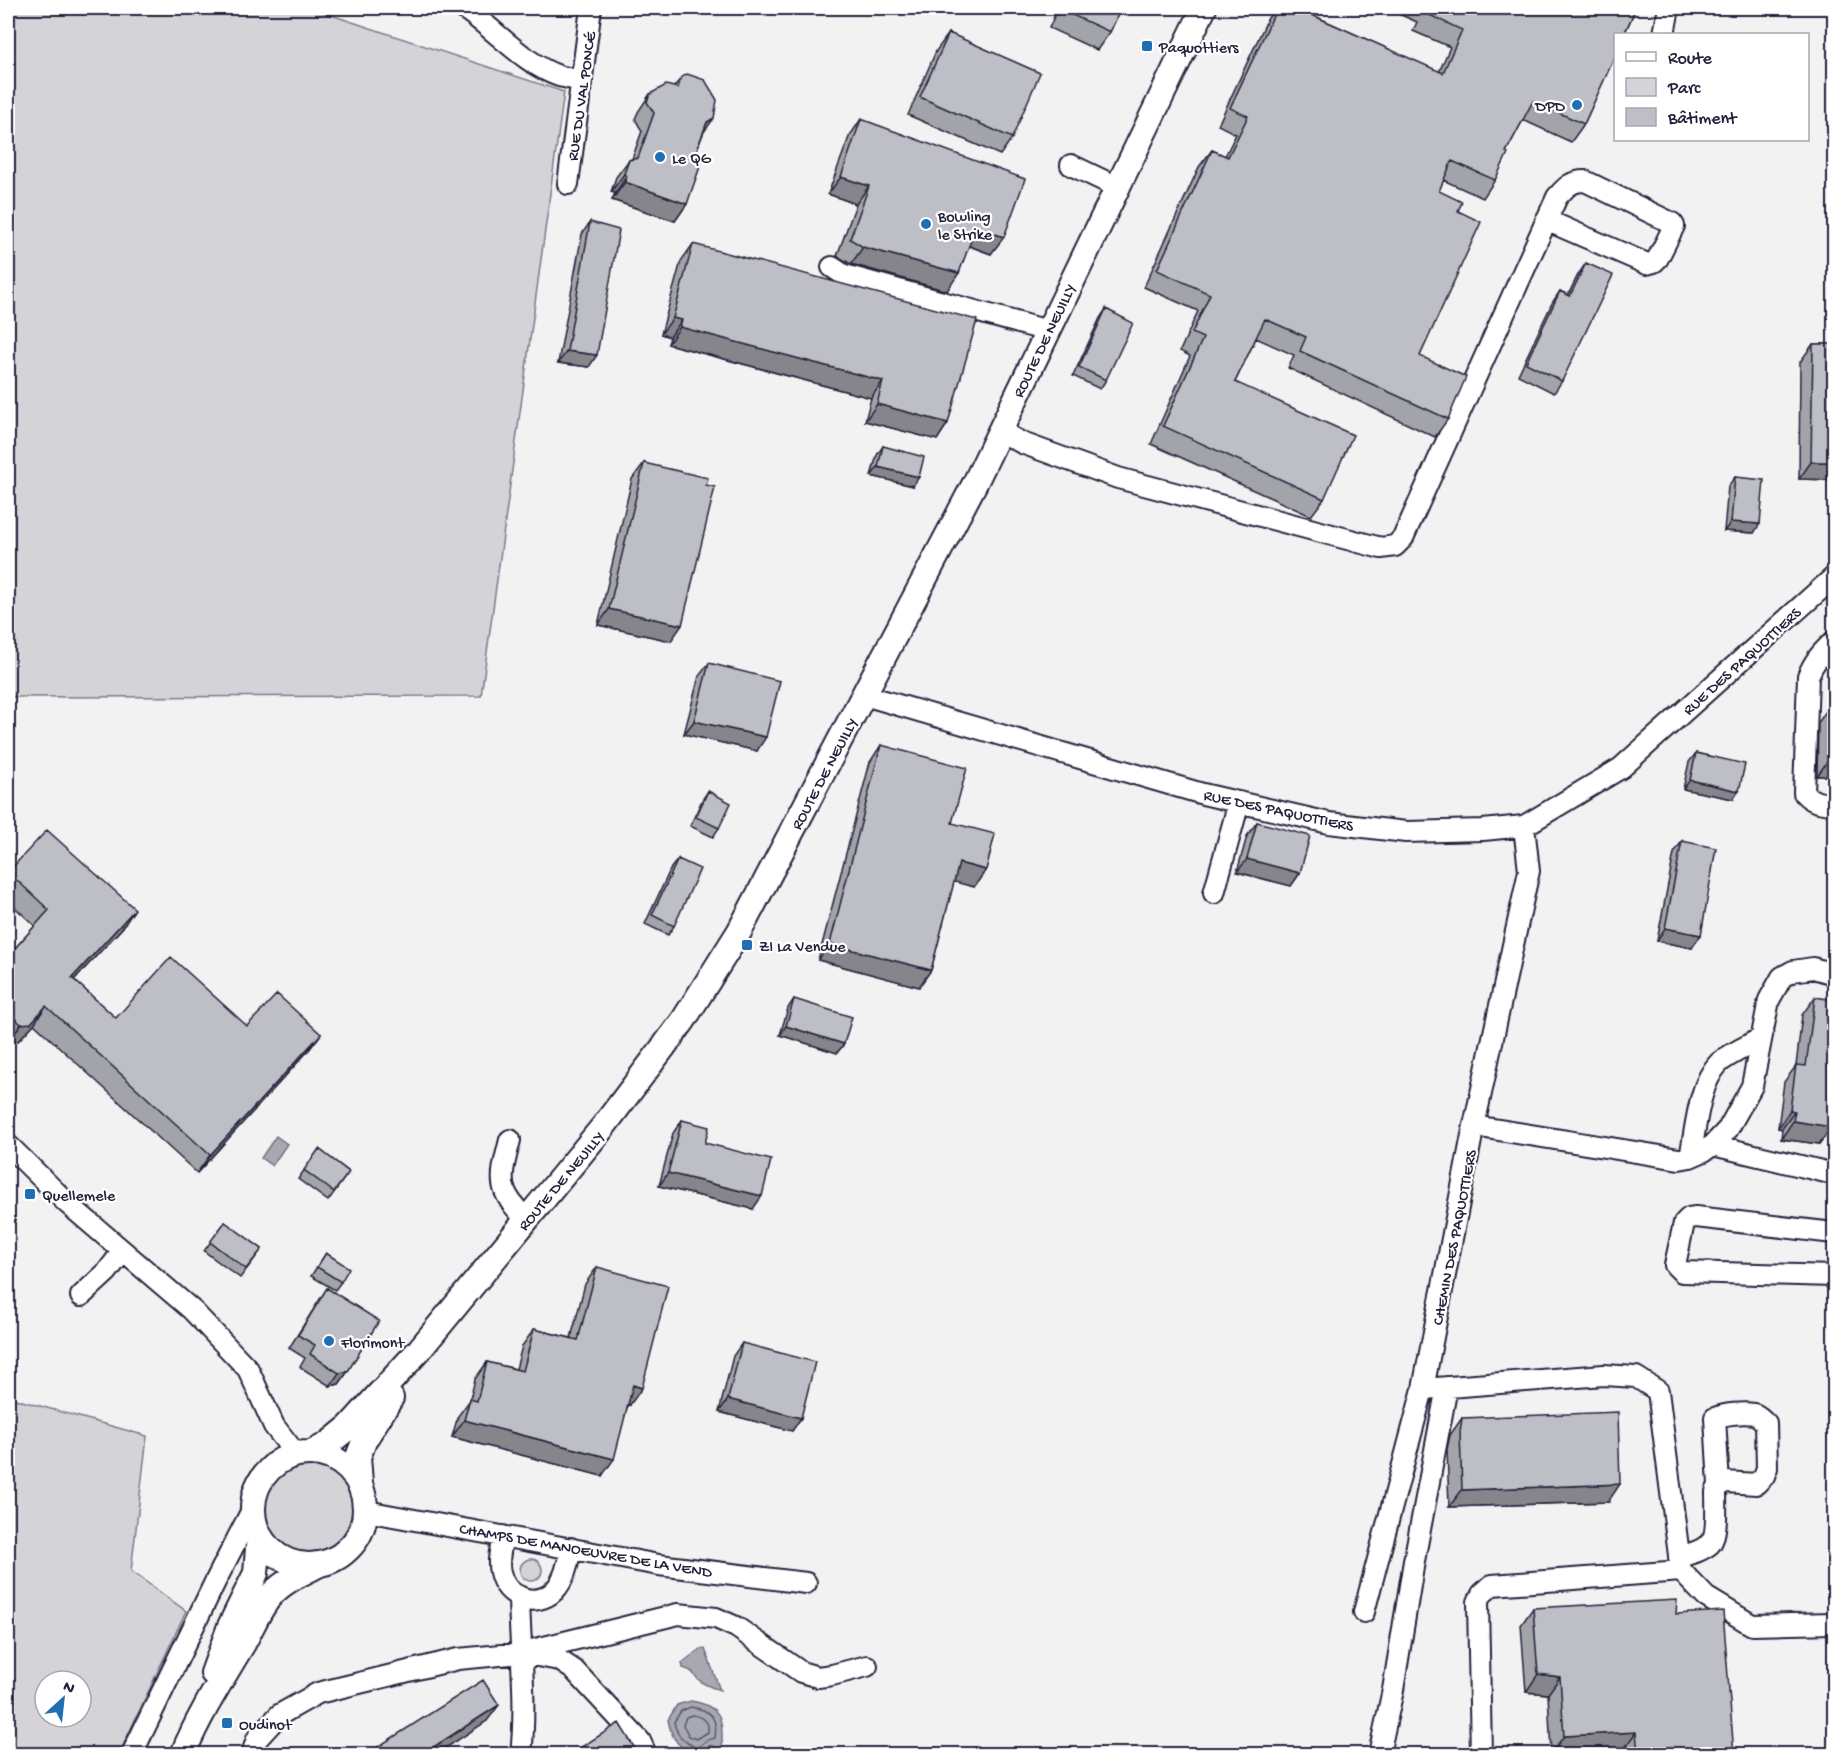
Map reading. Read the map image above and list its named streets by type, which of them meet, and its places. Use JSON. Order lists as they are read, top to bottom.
{
  "streets": {
    "main road": ["ROUTE DE NEUILLY"],
    "street": [
      "RUE DU VAL PONCÉ",
      "RUE DES PAQUOTTIERS",
      "CHEMIN DES PAQUOTTIERS",
      "CHAMPS DE MANOEUVRE DE LA VEND"
    ]
  },
  "crossings": [
    ["ROUTE DE NEUILLY", "RUE DES PAQUOTTIERS"],
    ["ROUTE DE NEUILLY", "CHAMPS DE MANOEUVRE DE LA VEND"],
    ["RUE DES PAQUOTTIERS", "CHEMIN DES PAQUOTTIERS"]
  ],
  "places": {
    "transit": [
      "Paquottiers",
      "ZI La Vendue",
      "Quellemele",
      "Oudinot"
    ],
    "other": [
      "DPD",
      "Le QG",
      "Bowling le Strike",
      "Florimont"
    ]
  },
  "legend": ["Route", "Parc", "Bâtiment"],
  "north": "top right"
}
